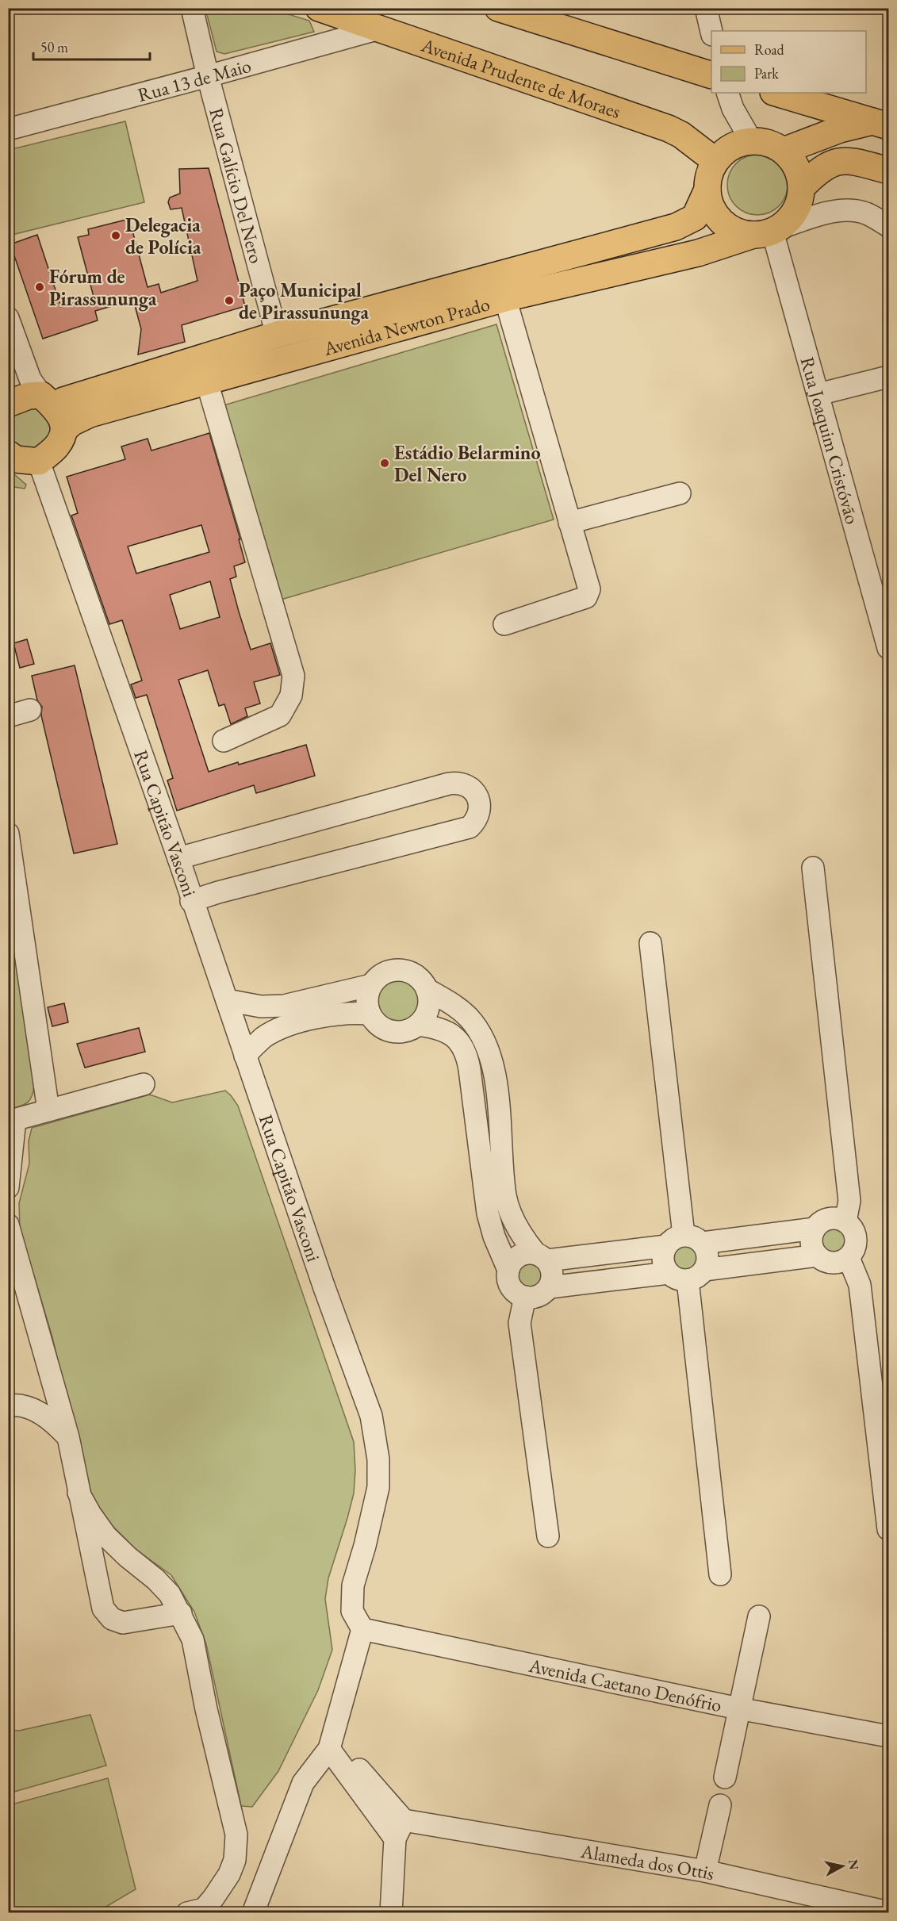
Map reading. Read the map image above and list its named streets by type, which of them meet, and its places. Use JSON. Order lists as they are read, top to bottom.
{
  "streets": {
    "main road": ["Avenida Prudente de Moraes", "Avenida Newton Prado"],
    "street": [
      "Rua 13 de Maio",
      "Rua Galício Del Nero",
      "Rua Joaquim Cristóvão",
      "Rua Capitão Vasconi",
      "Avenida Caetano Denófrio",
      "Alameda dos Ottis"
    ]
  },
  "crossings": [
    ["Avenida Prudente de Moraes", "Rua 13 de Maio"],
    ["Avenida Prudente de Moraes", "Avenida Newton Prado"],
    ["Avenida Prudente de Moraes", "Rua Joaquim Cristóvão"],
    ["Rua 13 de Maio", "Rua Galício Del Nero"],
    ["Rua Galício Del Nero", "Avenida Newton Prado"],
    ["Avenida Newton Prado", "Rua Joaquim Cristóvão"],
    ["Rua Capitão Vasconi", "Avenida Caetano Denófrio"]
  ],
  "places": [
    "Delegacia de Polícia",
    "Fórum de Pirassununga",
    "Paço Municipal de Pirassununga",
    "Estádio Belarmino Del Nero"
  ],
  "legend": ["Road", "Park"],
  "scale_bar": "50 m",
  "north": "right"
}
